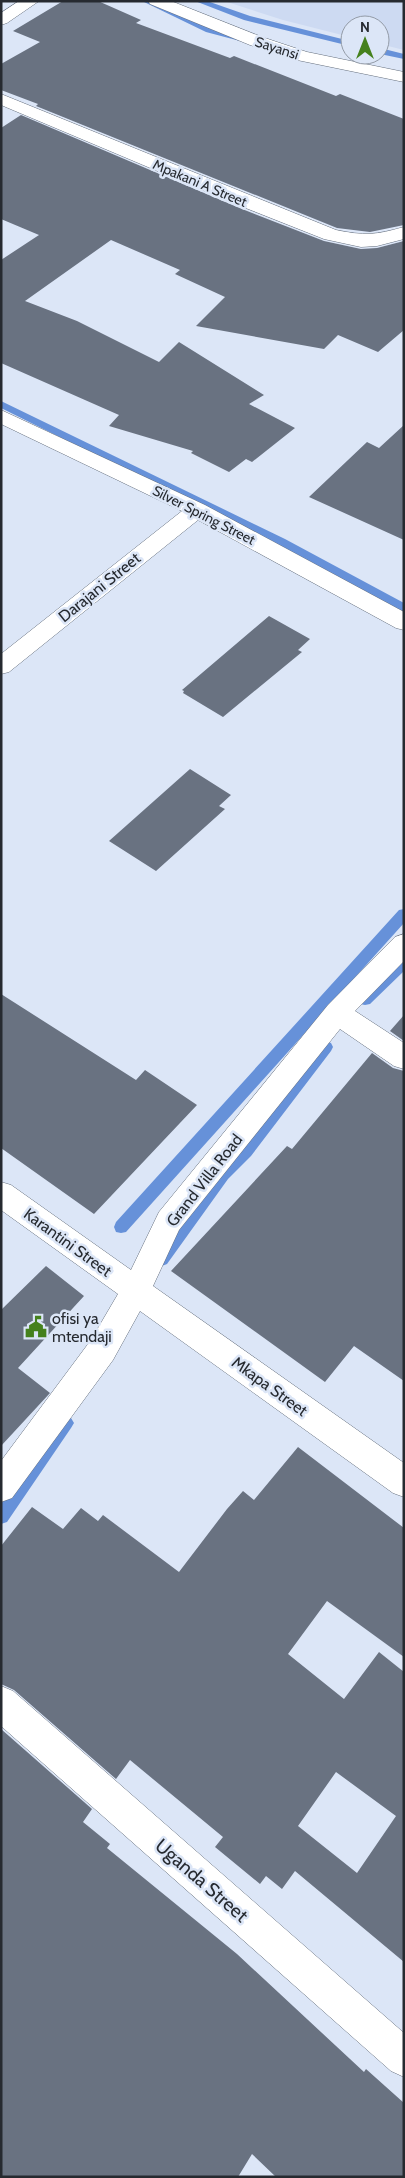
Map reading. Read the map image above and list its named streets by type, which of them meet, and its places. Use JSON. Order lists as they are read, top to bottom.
{
  "streets": {
    "street": [
      "Sayansi",
      "Mpakani A Street",
      "Silver Spring Street",
      "Darajani Street",
      "Grand Villa Road",
      "Karantini Street",
      "Mkapa Street",
      "Uganda Street"
    ]
  },
  "crossings": [
    ["Silver Spring Street", "Darajani Street"],
    ["Grand Villa Road", "Karantini Street"],
    ["Grand Villa Road", "Mkapa Street"],
    ["Karantini Street", "Mkapa Street"]
  ],
  "places": {
    "public building": ["ofisi ya mtendaji"]
  },
  "north": "top"
}
